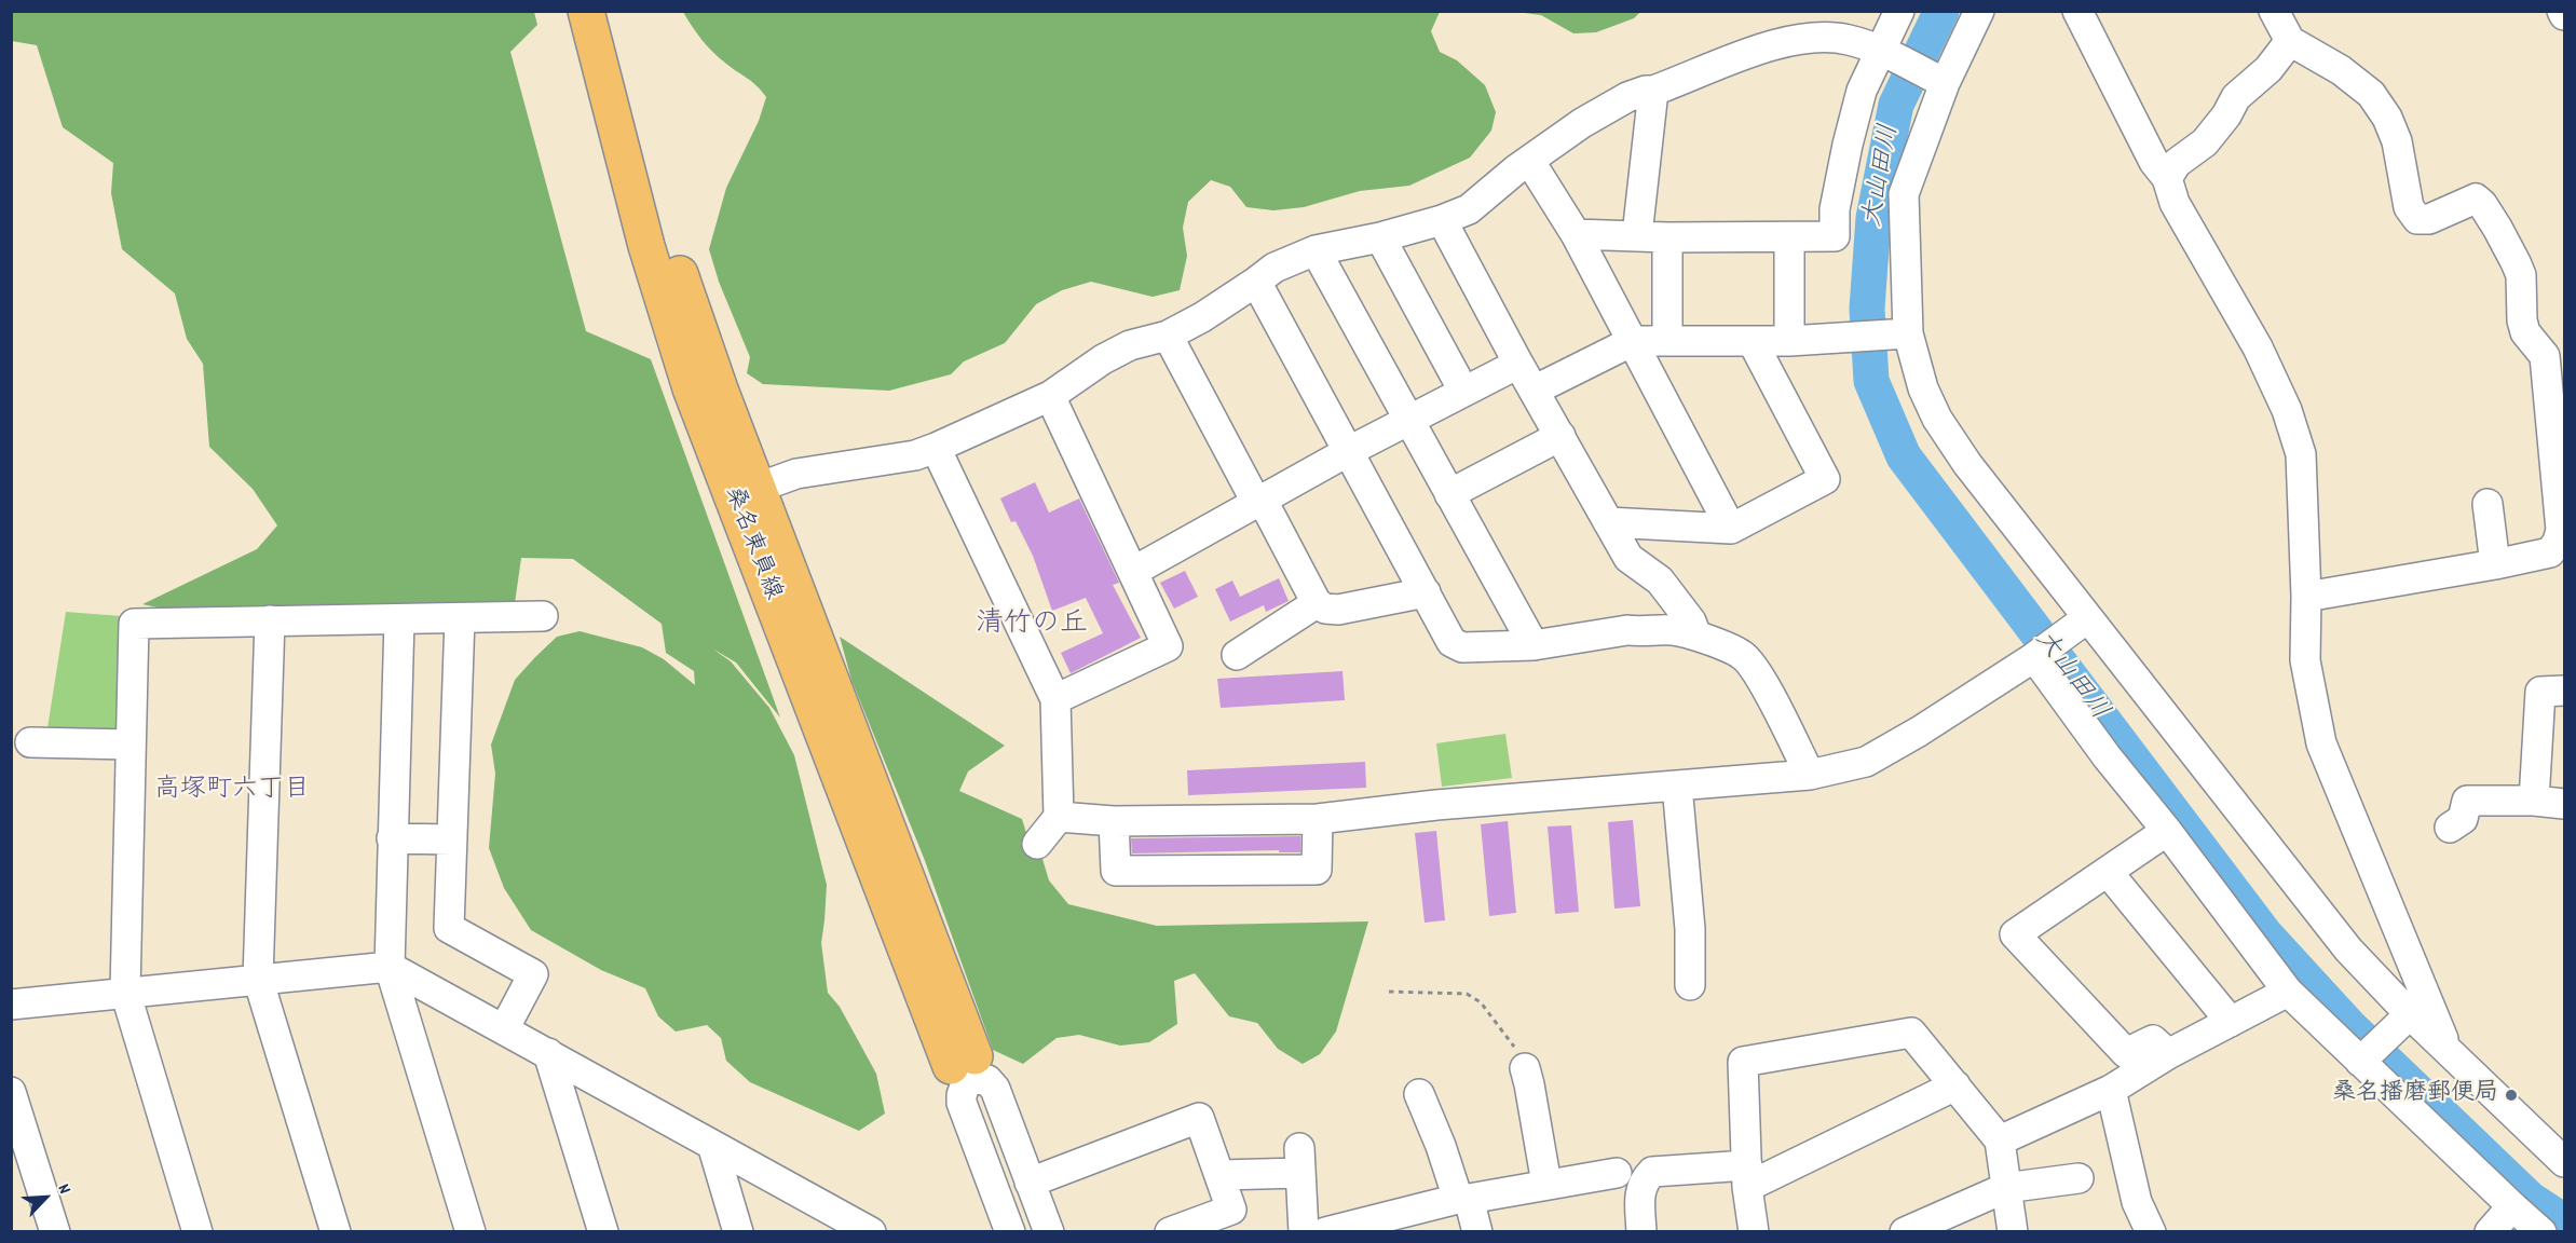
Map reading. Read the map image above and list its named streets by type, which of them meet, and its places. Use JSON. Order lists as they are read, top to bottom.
{
  "streets": {
    "main road": ["桑名東員線"]
  },
  "districts": ["清竹の丘", "高塚町六丁目"],
  "water": ["大山田川"],
  "places": ["桑名播磨郵便局"],
  "north": "top right"
}
